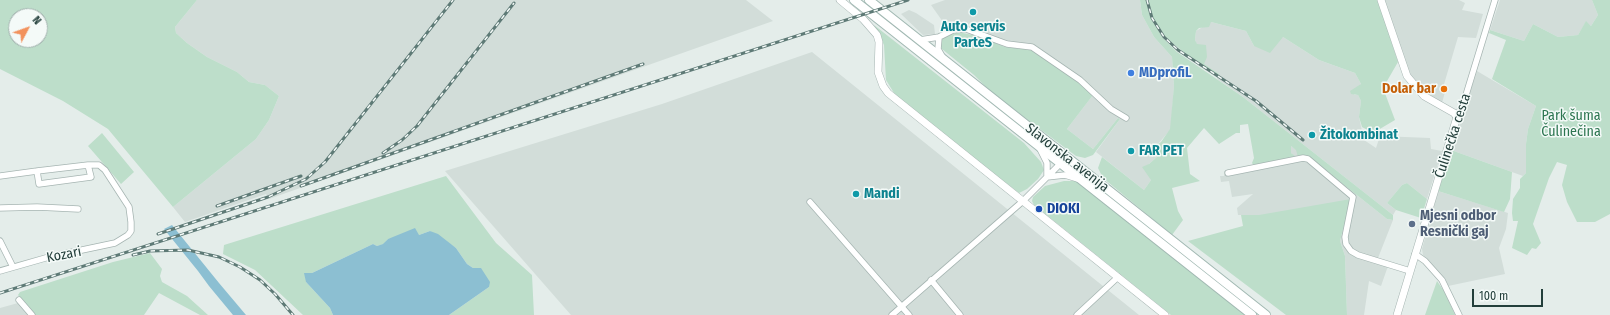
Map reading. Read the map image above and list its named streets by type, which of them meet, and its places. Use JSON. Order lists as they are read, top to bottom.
{
  "streets": {
    "main road": ["Slavonska avenija"],
    "street": ["Čulinečka cesta", "Kozari"]
  },
  "parks": ["Park šuma Čulinečina"],
  "places": [
    "Auto servis ParteS",
    "MDprofiL",
    "Dolar bar",
    "Žitokombinat",
    "FAR PET",
    "Mandi",
    "DIOKI",
    "Mjesni odbor Resnički gaj"
  ],
  "scale_bar": "100 m",
  "north": "top right"
}
